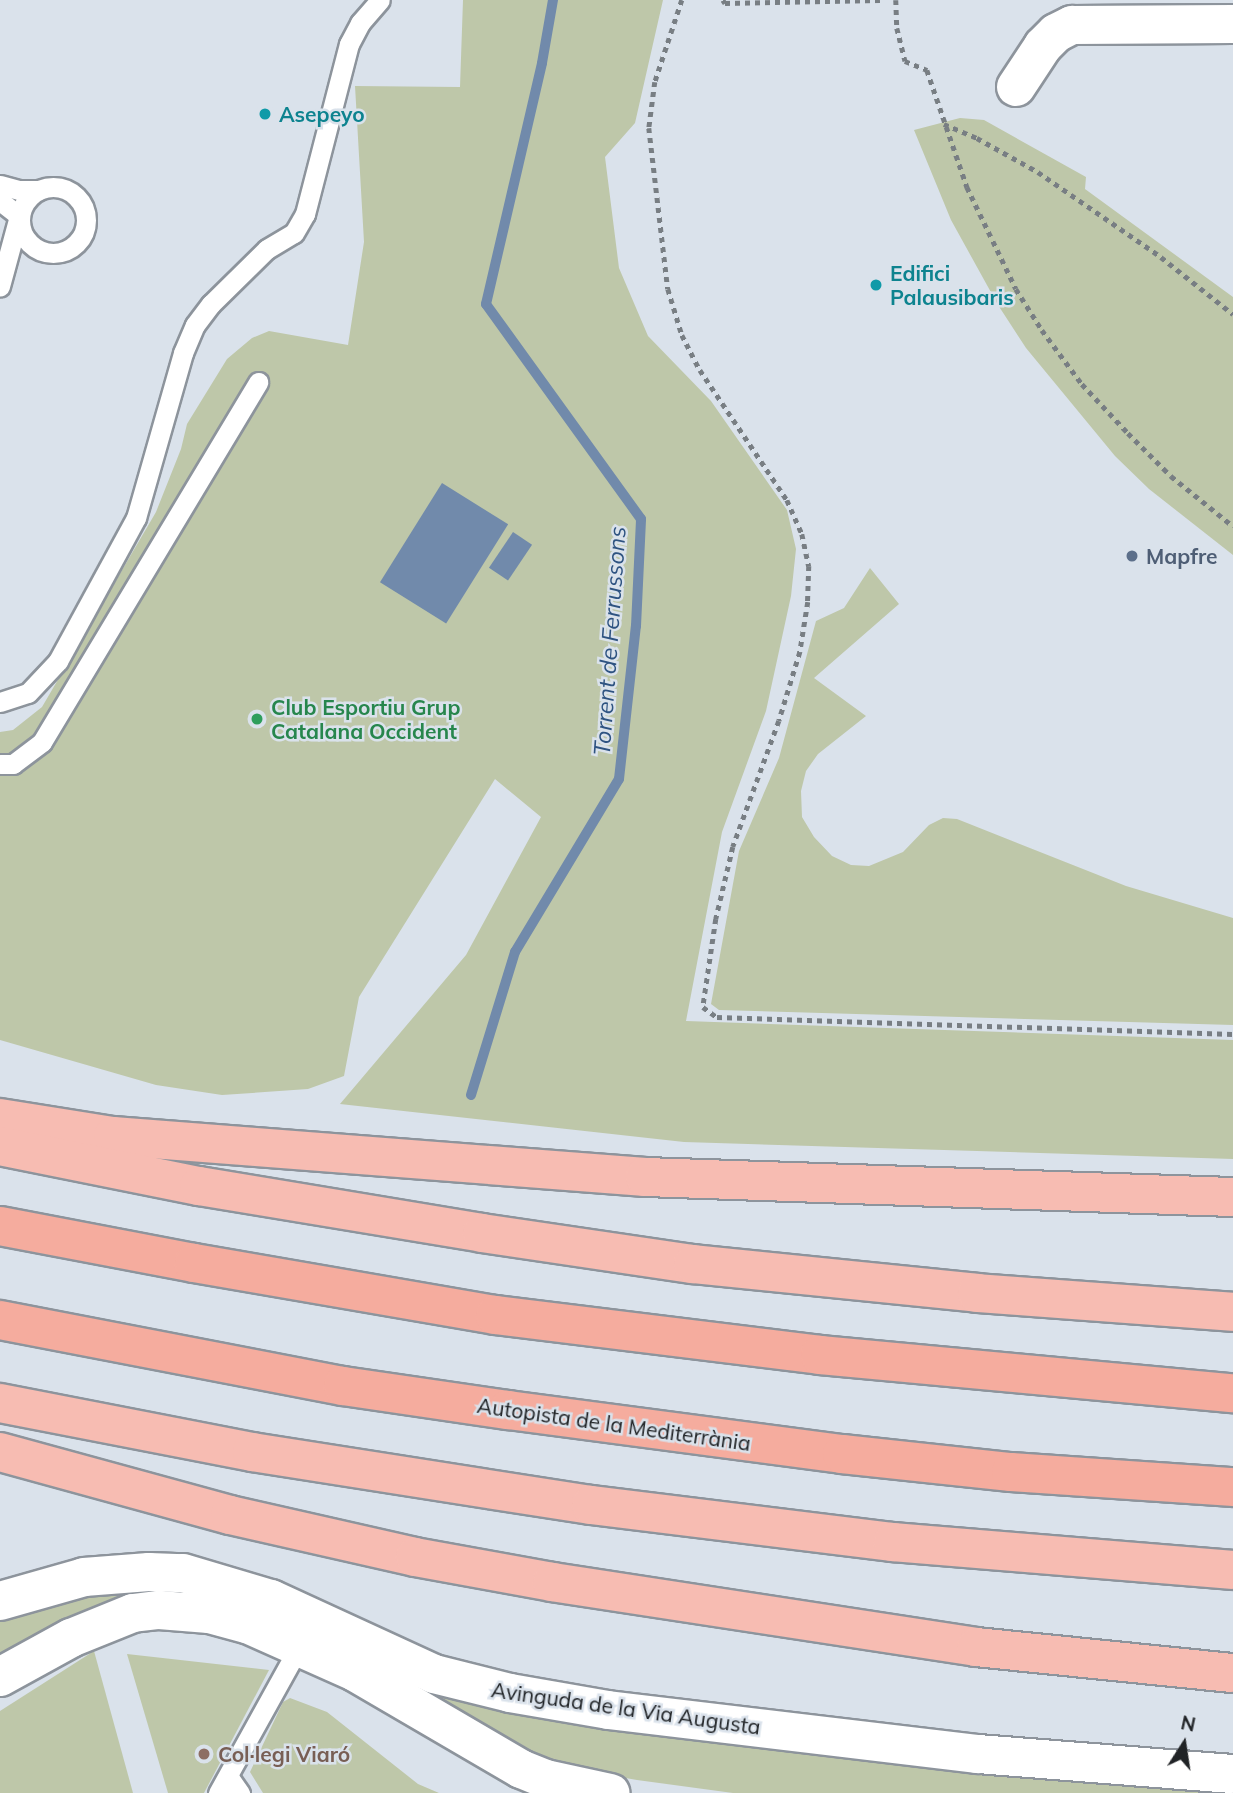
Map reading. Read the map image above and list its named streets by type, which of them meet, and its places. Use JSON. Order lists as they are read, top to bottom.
{
  "streets": {
    "highway": ["Autopista de la Mediterrània"],
    "street": ["Avinguda de la Via Augusta"]
  },
  "water": ["Torrent de Ferrussons"],
  "places": [
    "Asepeyo",
    "Edifici Palausibaris",
    "Mapfre",
    "Club Esportiu Grup Catalana Occident",
    "Col·legi Viaró"
  ],
  "north": "top"
}
